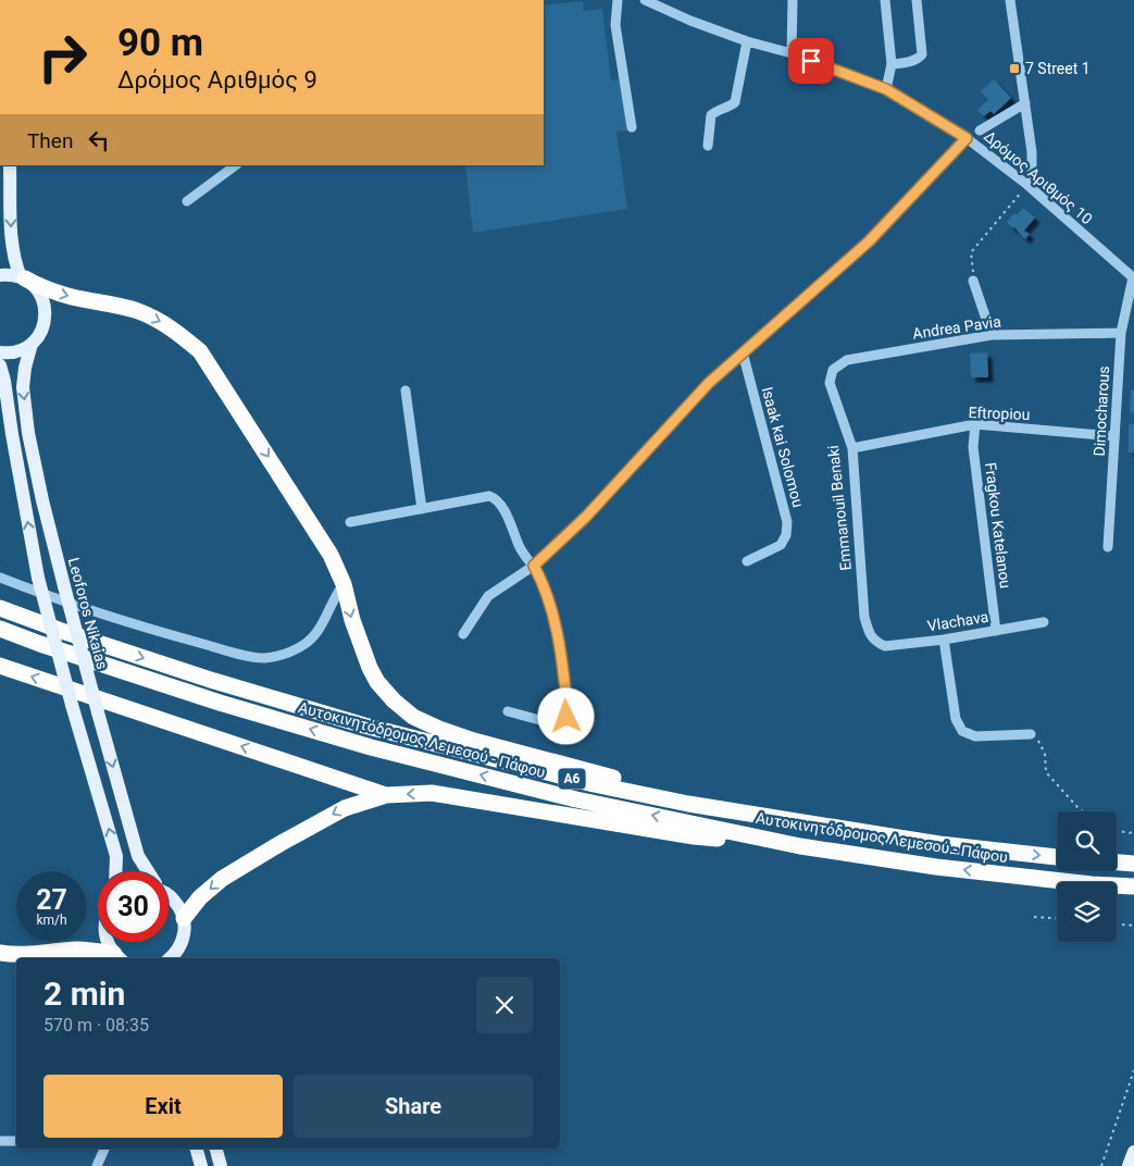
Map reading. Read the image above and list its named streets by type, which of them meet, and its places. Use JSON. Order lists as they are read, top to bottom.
{
  "streets": {
    "highway": ["Αυτοκινητόδρομος Λεμεσού - Πάφου", "A6"],
    "main road": ["Leoforos Nikaias"],
    "street": [
      "Δρόμος Αριθμός 10",
      "Andrea Pavia",
      "Dimocharous",
      "Eftropiou",
      "Isaak kai Solomou",
      "Emmanouil Benaki",
      "Fragkou Katelanou",
      "Vlachava"
    ]
  },
  "crossings": [
    ["Δρόμος Αριθμός 10", "Dimocharous"],
    ["Andrea Pavia", "Dimocharous"],
    ["Andrea Pavia", "Emmanouil Benaki"],
    ["Dimocharous", "Eftropiou"],
    ["Eftropiou", "Emmanouil Benaki"],
    ["Eftropiou", "Fragkou Katelanou"],
    ["Emmanouil Benaki", "Vlachava"],
    ["Fragkou Katelanou", "Vlachava"]
  ],
  "places": {
    "transit": ["7 Street 1"]
  },
  "page": {
    "turn": ["90 m", "Δρόμος Αριθμός 9"],
    "then": "Then",
    "speed": "27 km/h",
    "limit": "30",
    "heading": ["2 min", "570 m · 08:35"],
    "buttons": ["Exit", "Share"]
  }
}
